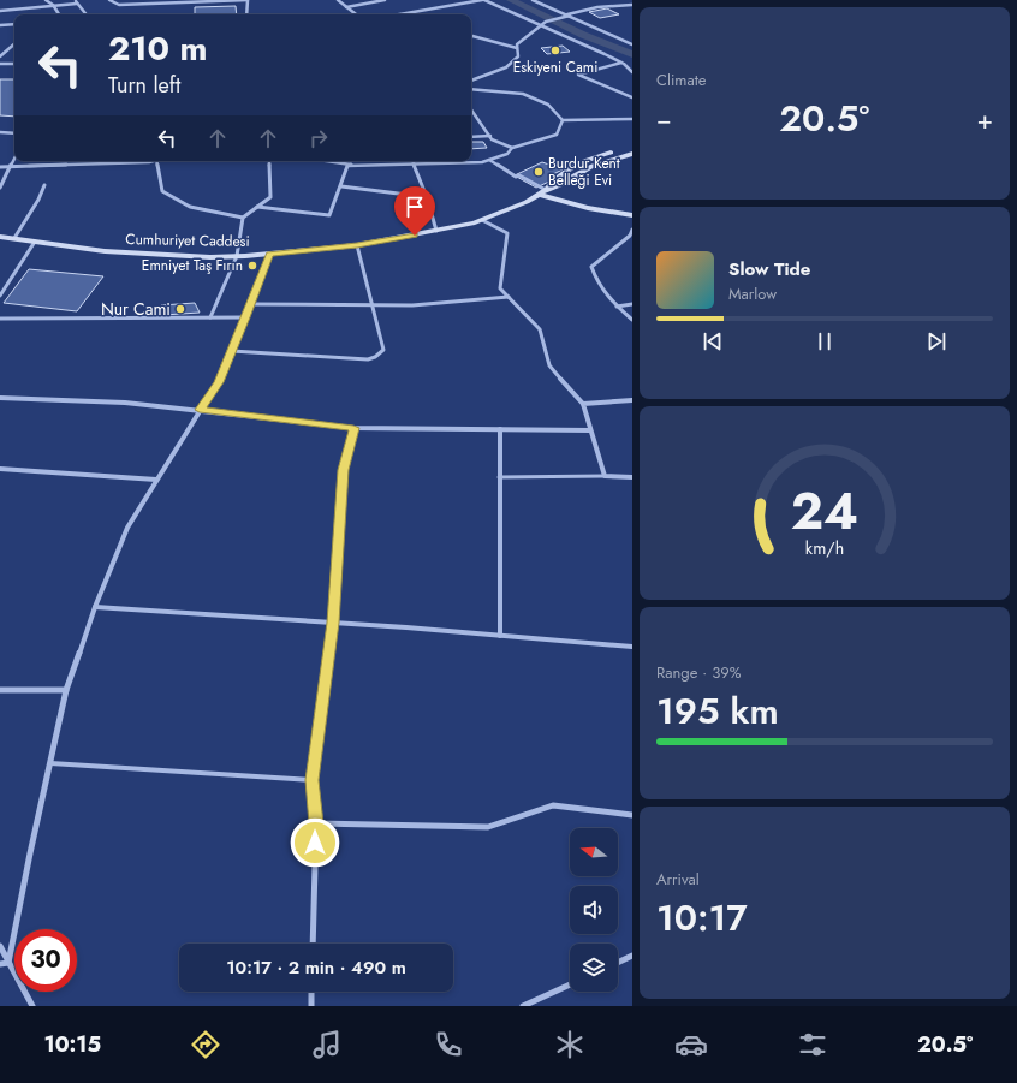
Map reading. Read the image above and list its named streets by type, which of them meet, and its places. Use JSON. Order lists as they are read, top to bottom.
{
  "streets": {
    "main road": ["Cumhuriyet Caddesi"]
  },
  "places": [
    "Eskiyeni Cami",
    "Burdur Kent Belleği Evi",
    "Emniyet Taş Fırın",
    "Nur Cami"
  ],
  "north": "left",
  "page": {
    "tile": [
      "Climate",
      ["Range · 39%", "195 km"],
      ["Arrival", "10:17"]
    ],
    "turn": ["210 m", "Turn left"],
    "heat": ["−", "20.5°", "+"],
    "song": ["Slow Tide", "Marlow"],
    "limit": "30",
    "trip": "10:17 · 2 min · 490 m",
    "tabs": ["10:15", "20.5°"],
    "gauge": ["24", "km/h"]
  }
}
